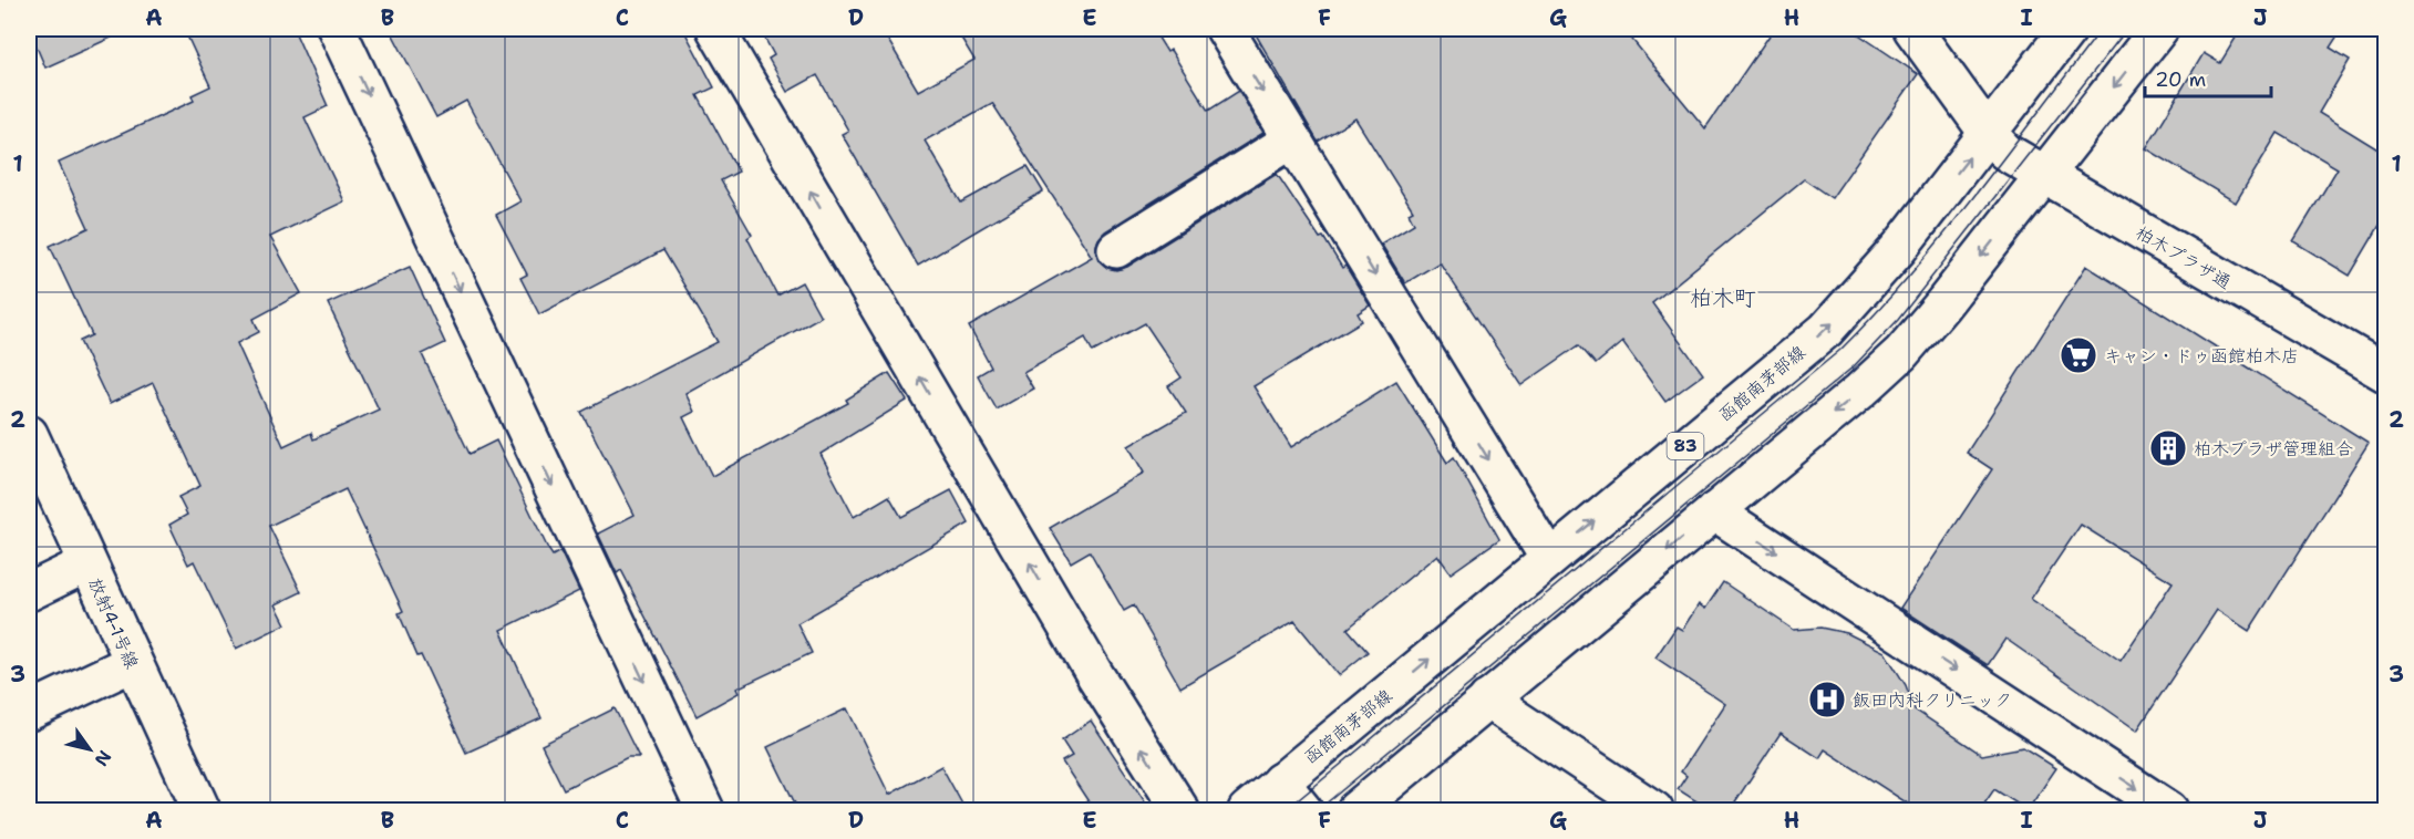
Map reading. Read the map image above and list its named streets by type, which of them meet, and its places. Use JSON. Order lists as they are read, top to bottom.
{
  "streets": {
    "street": [
      "柏木プラザ通",
      "函館南茅部線",
      "83",
      "放射4-1号線"
    ]
  },
  "crossings": [
    ["柏木プラザ通", "函館南茅部線"]
  ],
  "districts": ["柏木町"],
  "places": {
    "supermarket": ["キャン・ドゥ函館柏木店"],
    "building": ["柏木プラザ管理組合"],
    "hospital": ["飯田內科クリニック"]
  },
  "scale_bar": "20 m",
  "north": "bottom right",
  "grid": {
    "columns": [
      "A",
      "B",
      "C",
      "D",
      "E",
      "F",
      "G",
      "H",
      "I",
      "J"
    ],
    "rows": ["1", "2", "3"]
  }
}
